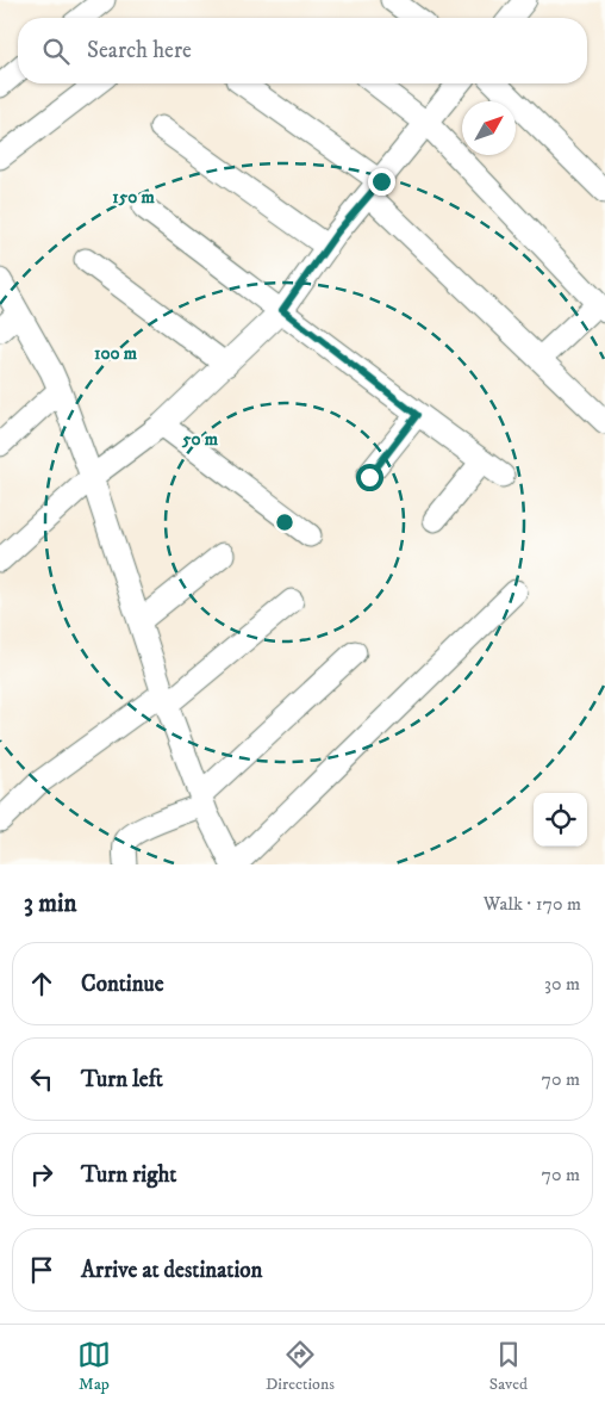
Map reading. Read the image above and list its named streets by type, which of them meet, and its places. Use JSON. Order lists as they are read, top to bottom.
{
  "north": "top right",
  "page": {
    "search": "Search here",
    "heading": ["3 min", "Walk · 170 m"],
    "list": [
      ["Continue", "30 m"],
      ["Turn left", "70 m"],
      ["Turn right", "70 m"],
      "Arrive at destination"
    ],
    "nav": ["Map", "Directions", "Saved"]
  },
  "rings": ["150 m", "100 m", "50 m"]
}
